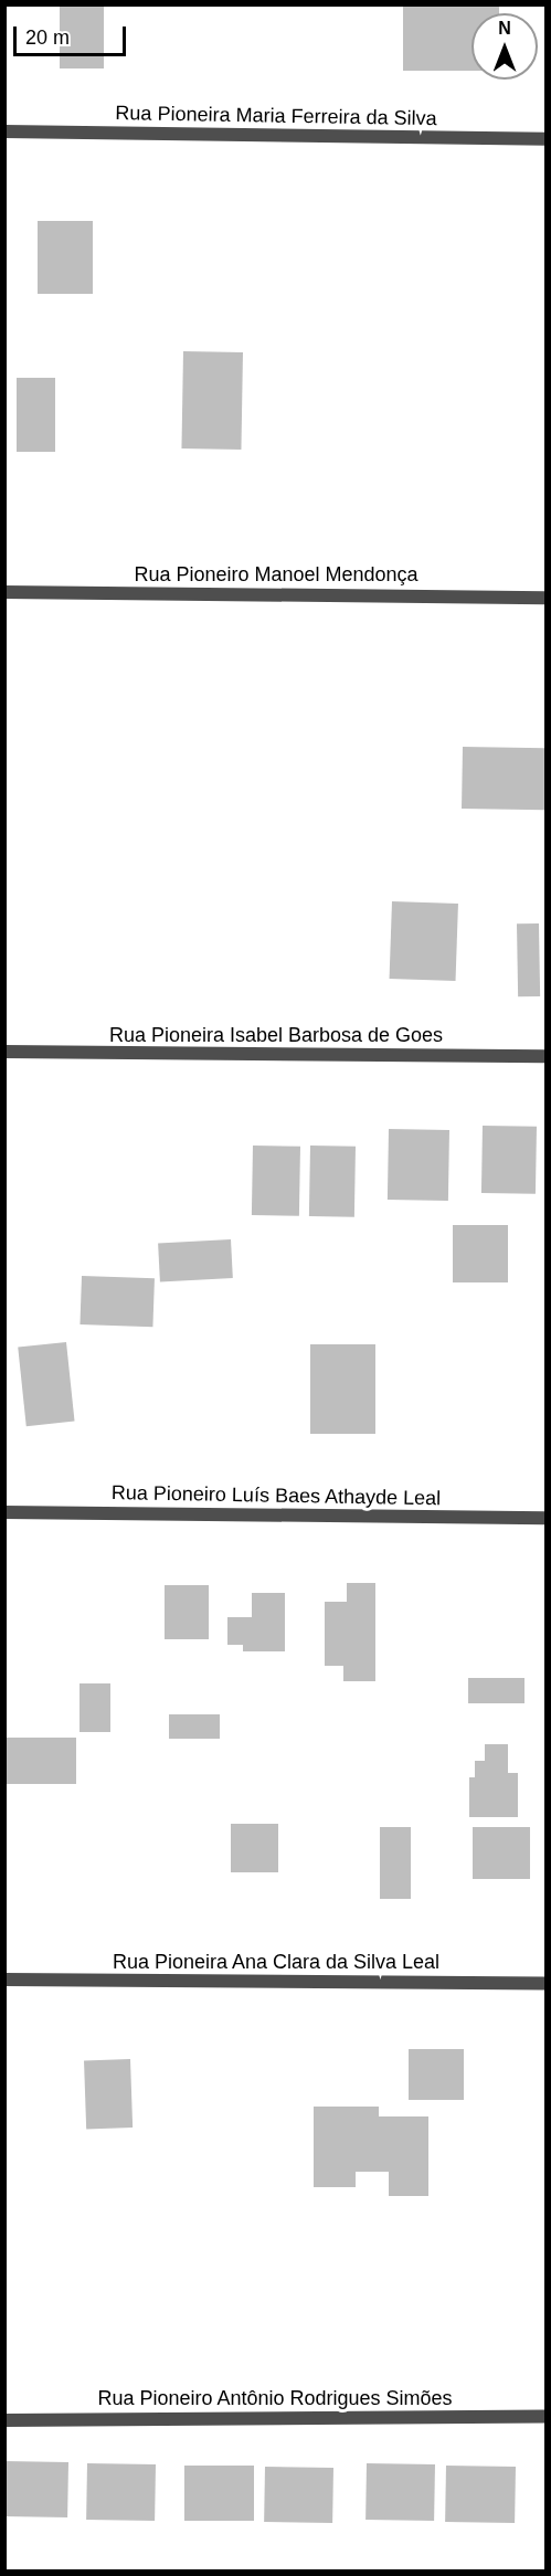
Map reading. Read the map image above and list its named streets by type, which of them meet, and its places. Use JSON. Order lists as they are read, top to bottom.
{
  "streets": {
    "street": [
      "Rua Pioneira Maria Ferreira da Silva",
      "Rua Pioneiro Manoel Mendonça",
      "Rua Pioneira Isabel Barbosa de Goes",
      "Rua Pioneiro Luís Baes Athayde Leal",
      "Rua Pioneira Ana Clara da Silva Leal",
      "Rua Pioneiro Antônio Rodrigues Simões"
    ]
  },
  "scale_bar": "20 m",
  "north": "top"
}
